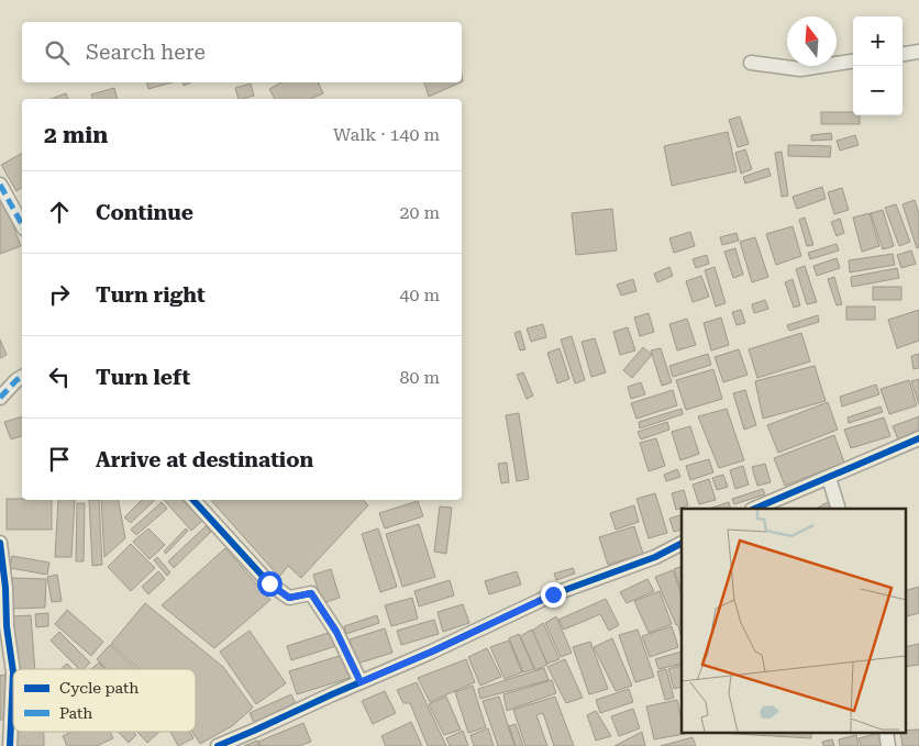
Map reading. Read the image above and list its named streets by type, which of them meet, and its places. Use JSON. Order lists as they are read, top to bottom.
{
  "legend": ["Cycle path", "Path"],
  "north": "top",
  "page": {
    "map_buttons": ["+", "−"],
    "search": "Search here",
    "heading": ["2 min", "Walk · 140 m"],
    "list": [
      ["Continue", "20 m"],
      ["Turn right", "40 m"],
      ["Turn left", "80 m"],
      "Arrive at destination"
    ]
  }
}
